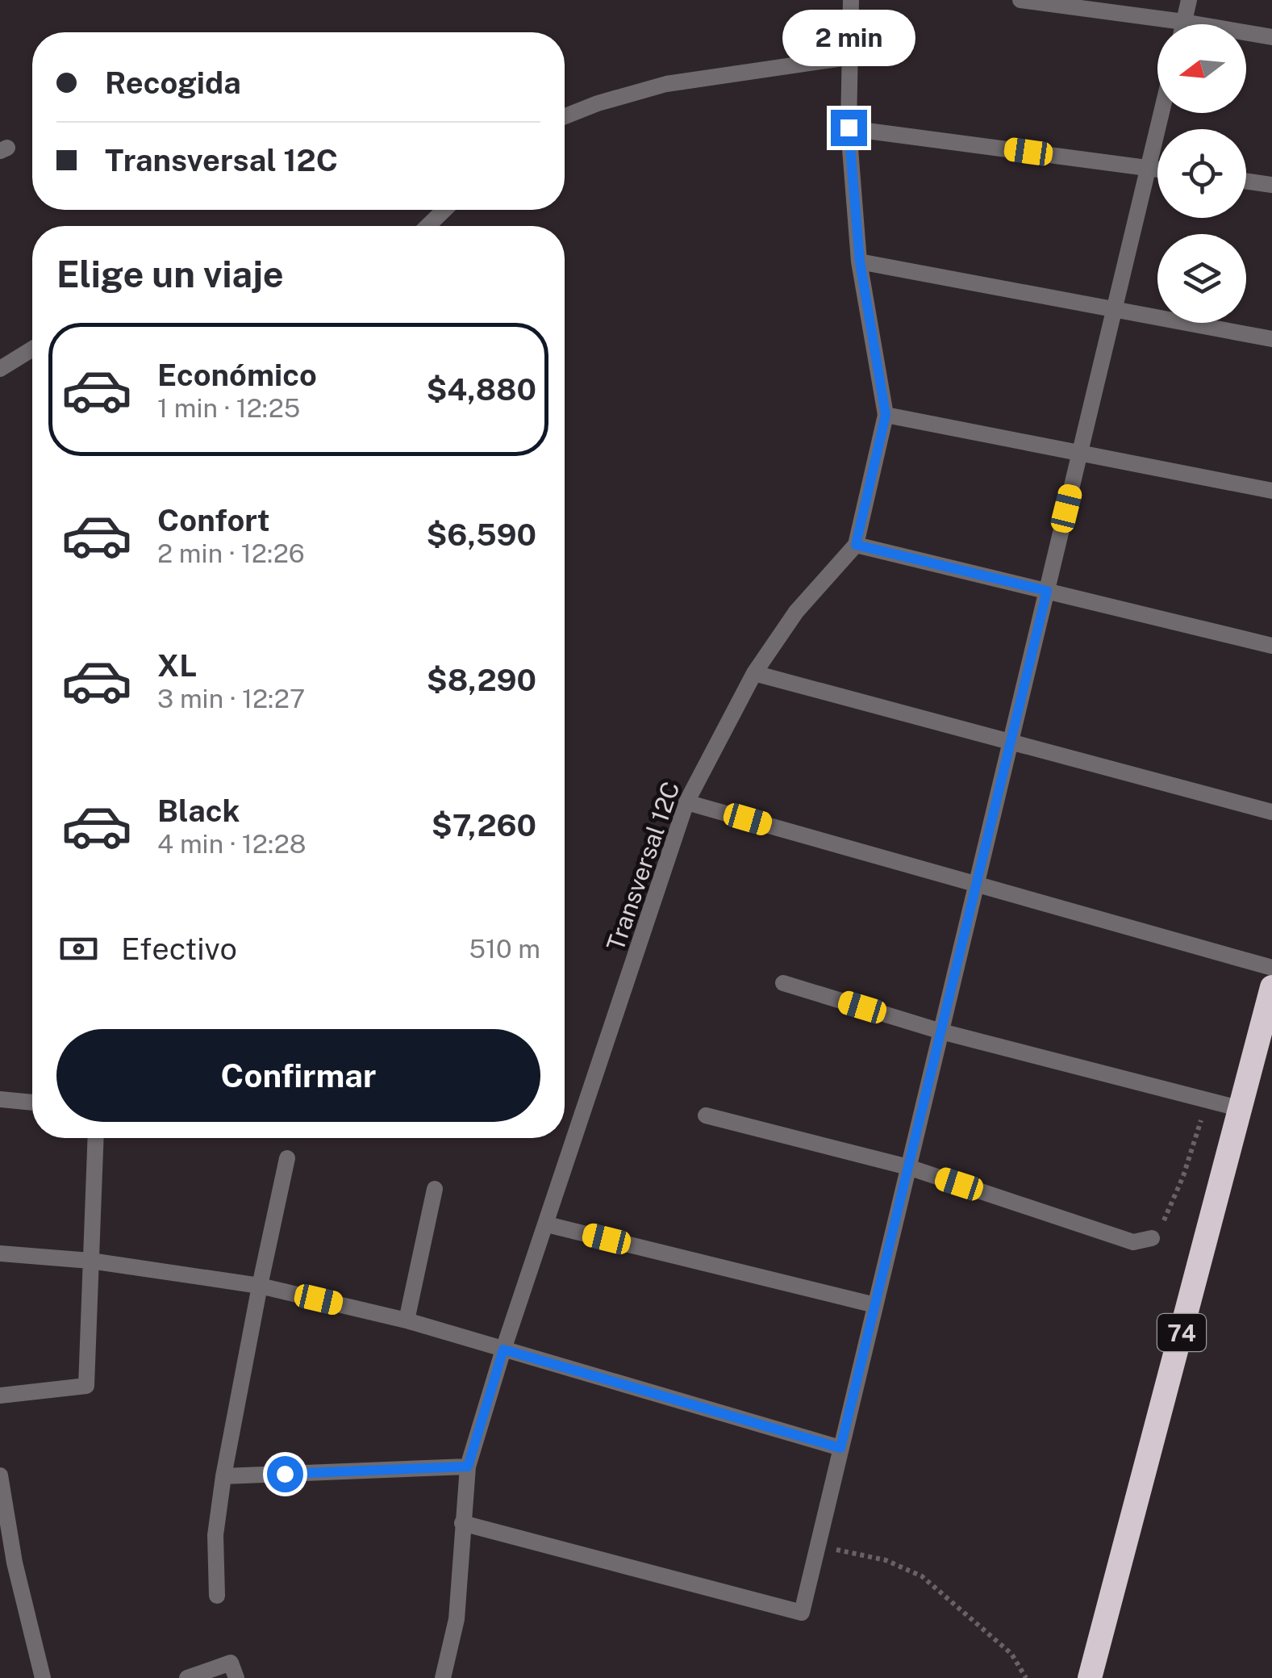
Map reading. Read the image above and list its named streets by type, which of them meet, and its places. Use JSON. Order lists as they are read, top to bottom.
{
  "streets": {
    "highway": ["74"],
    "street": ["Transversal 12C"]
  },
  "north": "left",
  "page": {
    "bubble": "2 min",
    "banner": ["Recogida", "Transversal 12C"],
    "heading": "Elige un viaje",
    "list": [
      {
        "name": "Económico",
        "note": "1 min · 12:25",
        "value": "$4,880"
      },
      {
        "name": "Confort",
        "note": "2 min · 12:26",
        "value": "$6,590"
      },
      {
        "name": "XL",
        "note": "3 min · 12:27",
        "value": "$8,290"
      },
      {
        "name": "Black",
        "note": "4 min · 12:28",
        "value": "$7,260"
      }
    ],
    "pay": ["Efectivo", "510 m"],
    "buttons": "Confirmar"
  }
}
